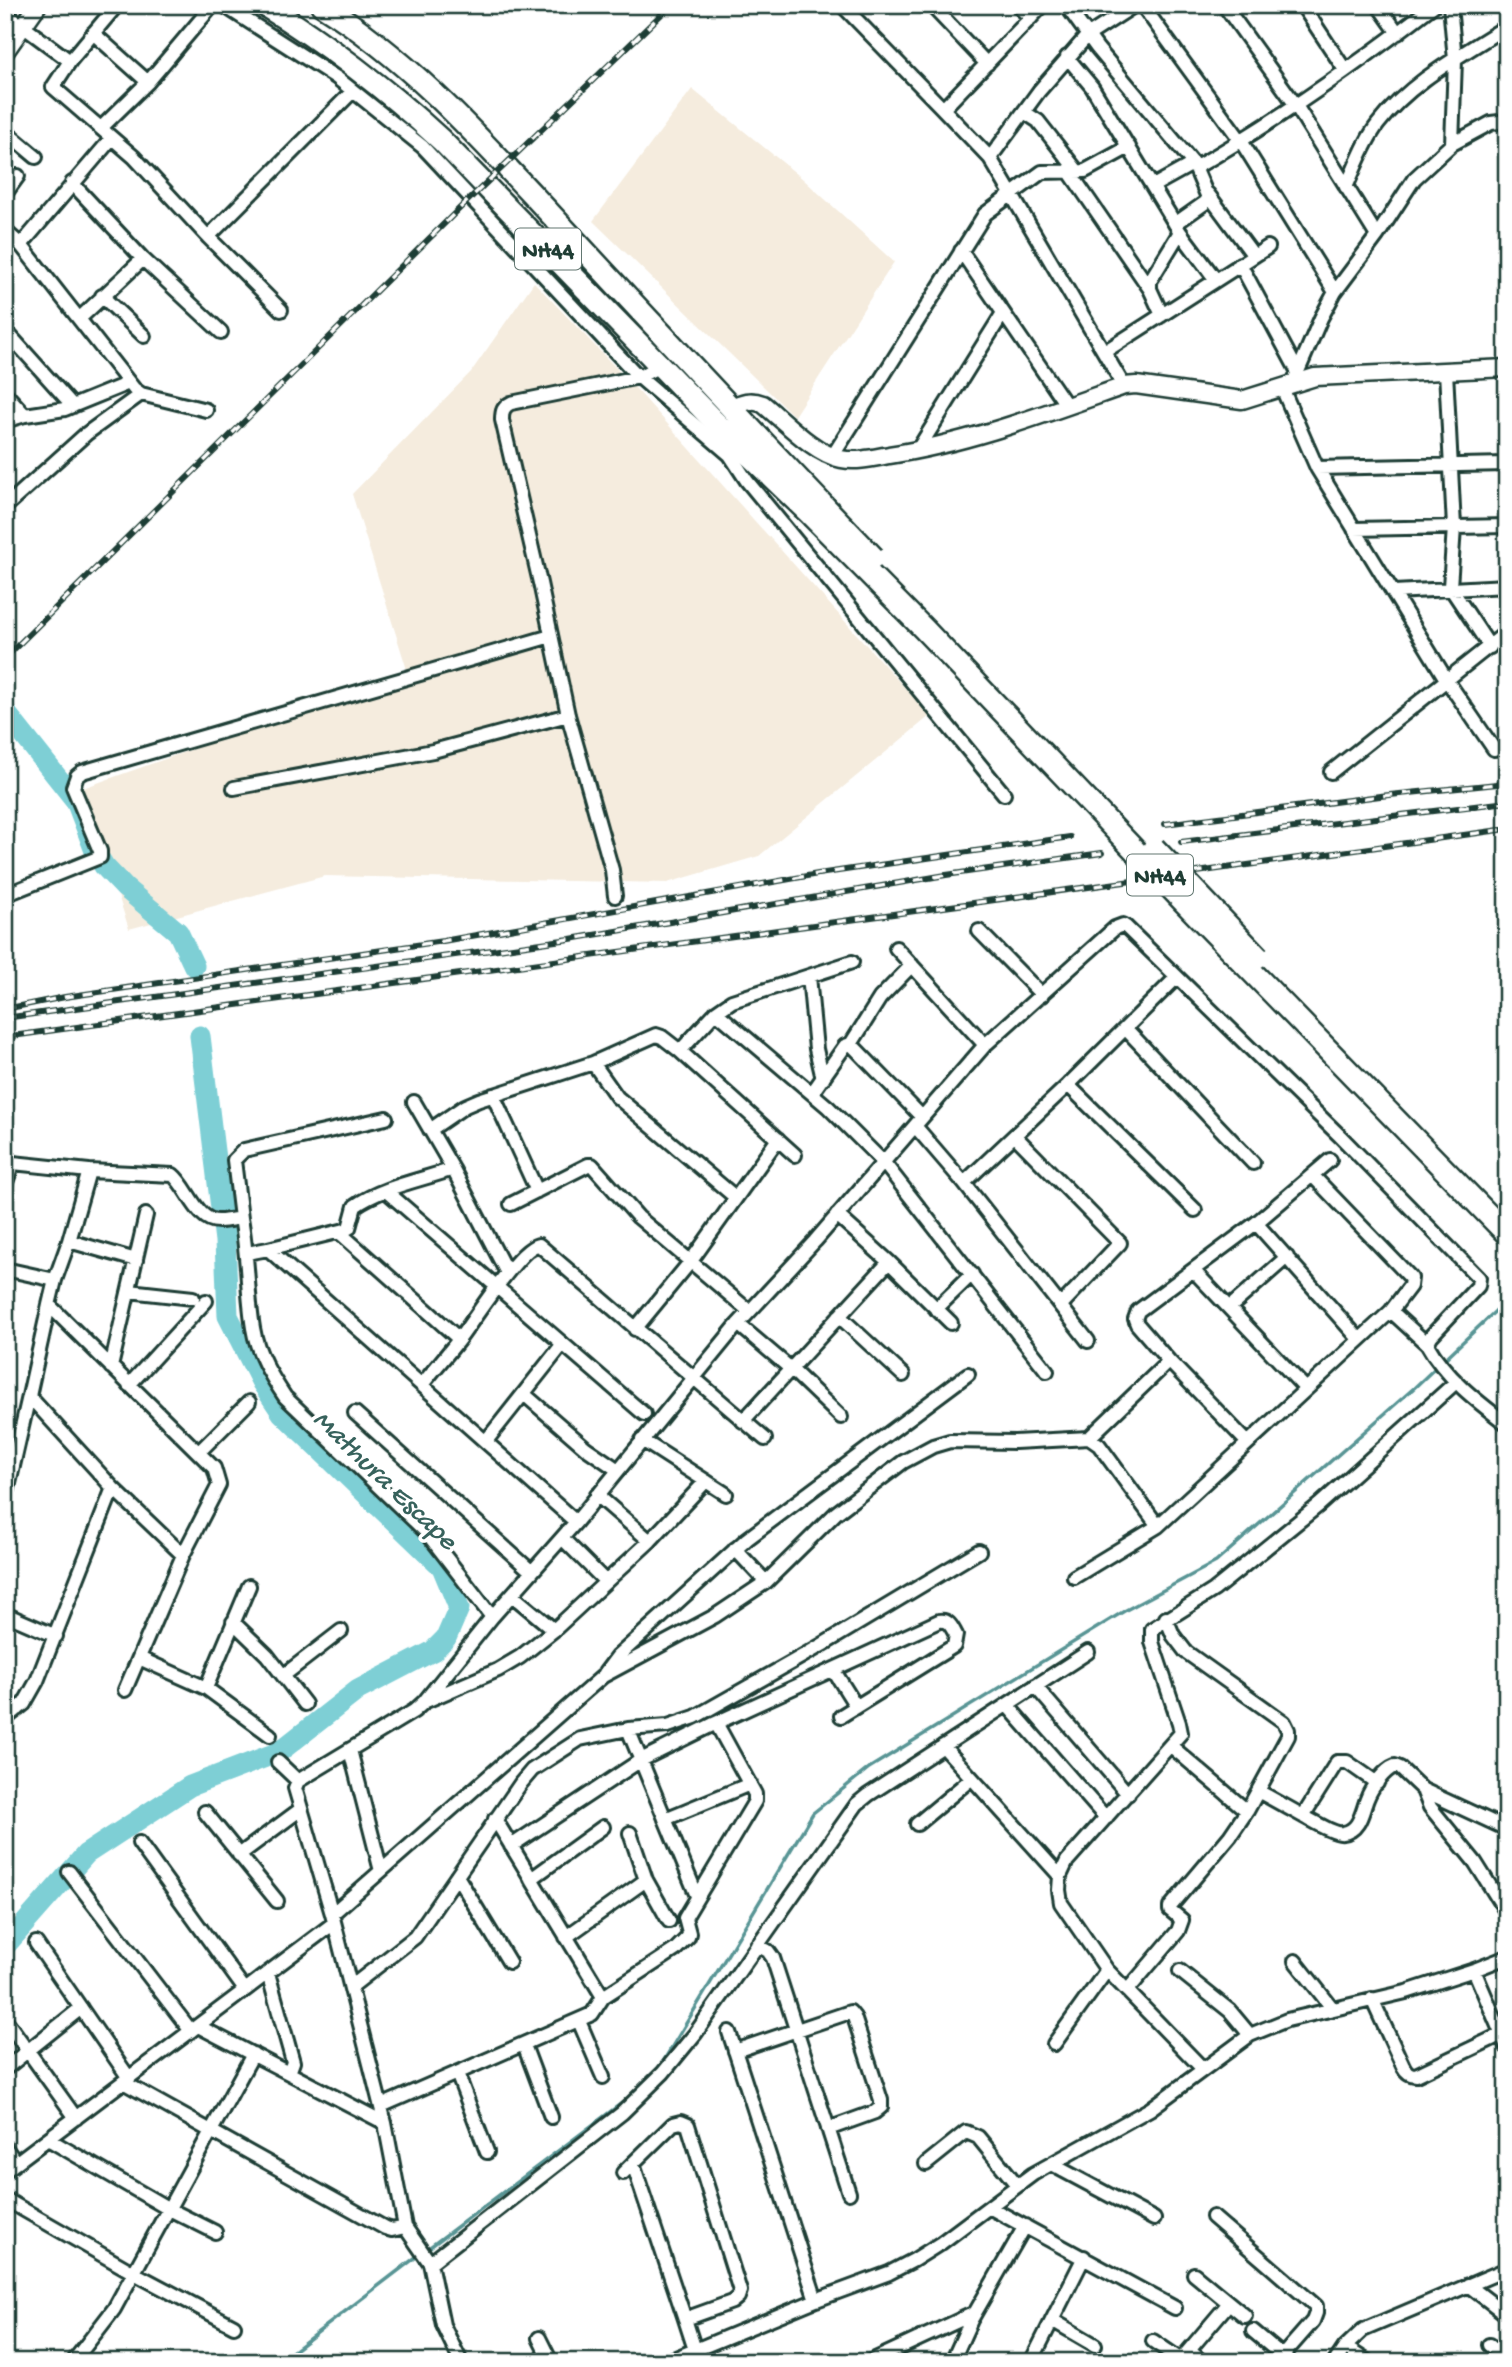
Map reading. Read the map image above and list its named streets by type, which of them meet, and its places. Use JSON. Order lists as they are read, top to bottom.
{
  "streets": {
    "highway": ["NH44"]
  },
  "water": ["Mathura Escape"]
}
